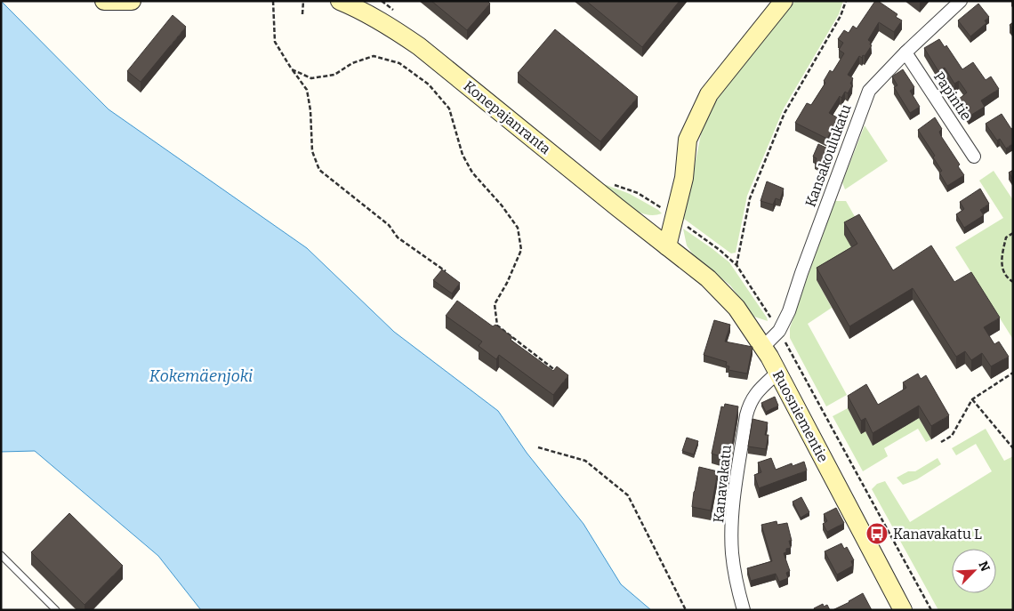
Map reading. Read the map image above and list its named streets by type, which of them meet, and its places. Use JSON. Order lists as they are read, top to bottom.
{
  "streets": {
    "main road": ["Konepajanranta", "Ruosniementie"],
    "street": ["Papintie", "Kansakoulukatu", "Kanavakatu"]
  },
  "crossings": [
    ["Papintie", "Kansakoulukatu"],
    ["Konepajanranta", "Ruosniementie"],
    ["Kansakoulukatu", "Ruosniementie"],
    ["Ruosniementie", "Kanavakatu"]
  ],
  "water": ["Kokemäenjoki"],
  "places": {
    "bus stop": ["Kanavakatu L"]
  },
  "north": "top right"
}
